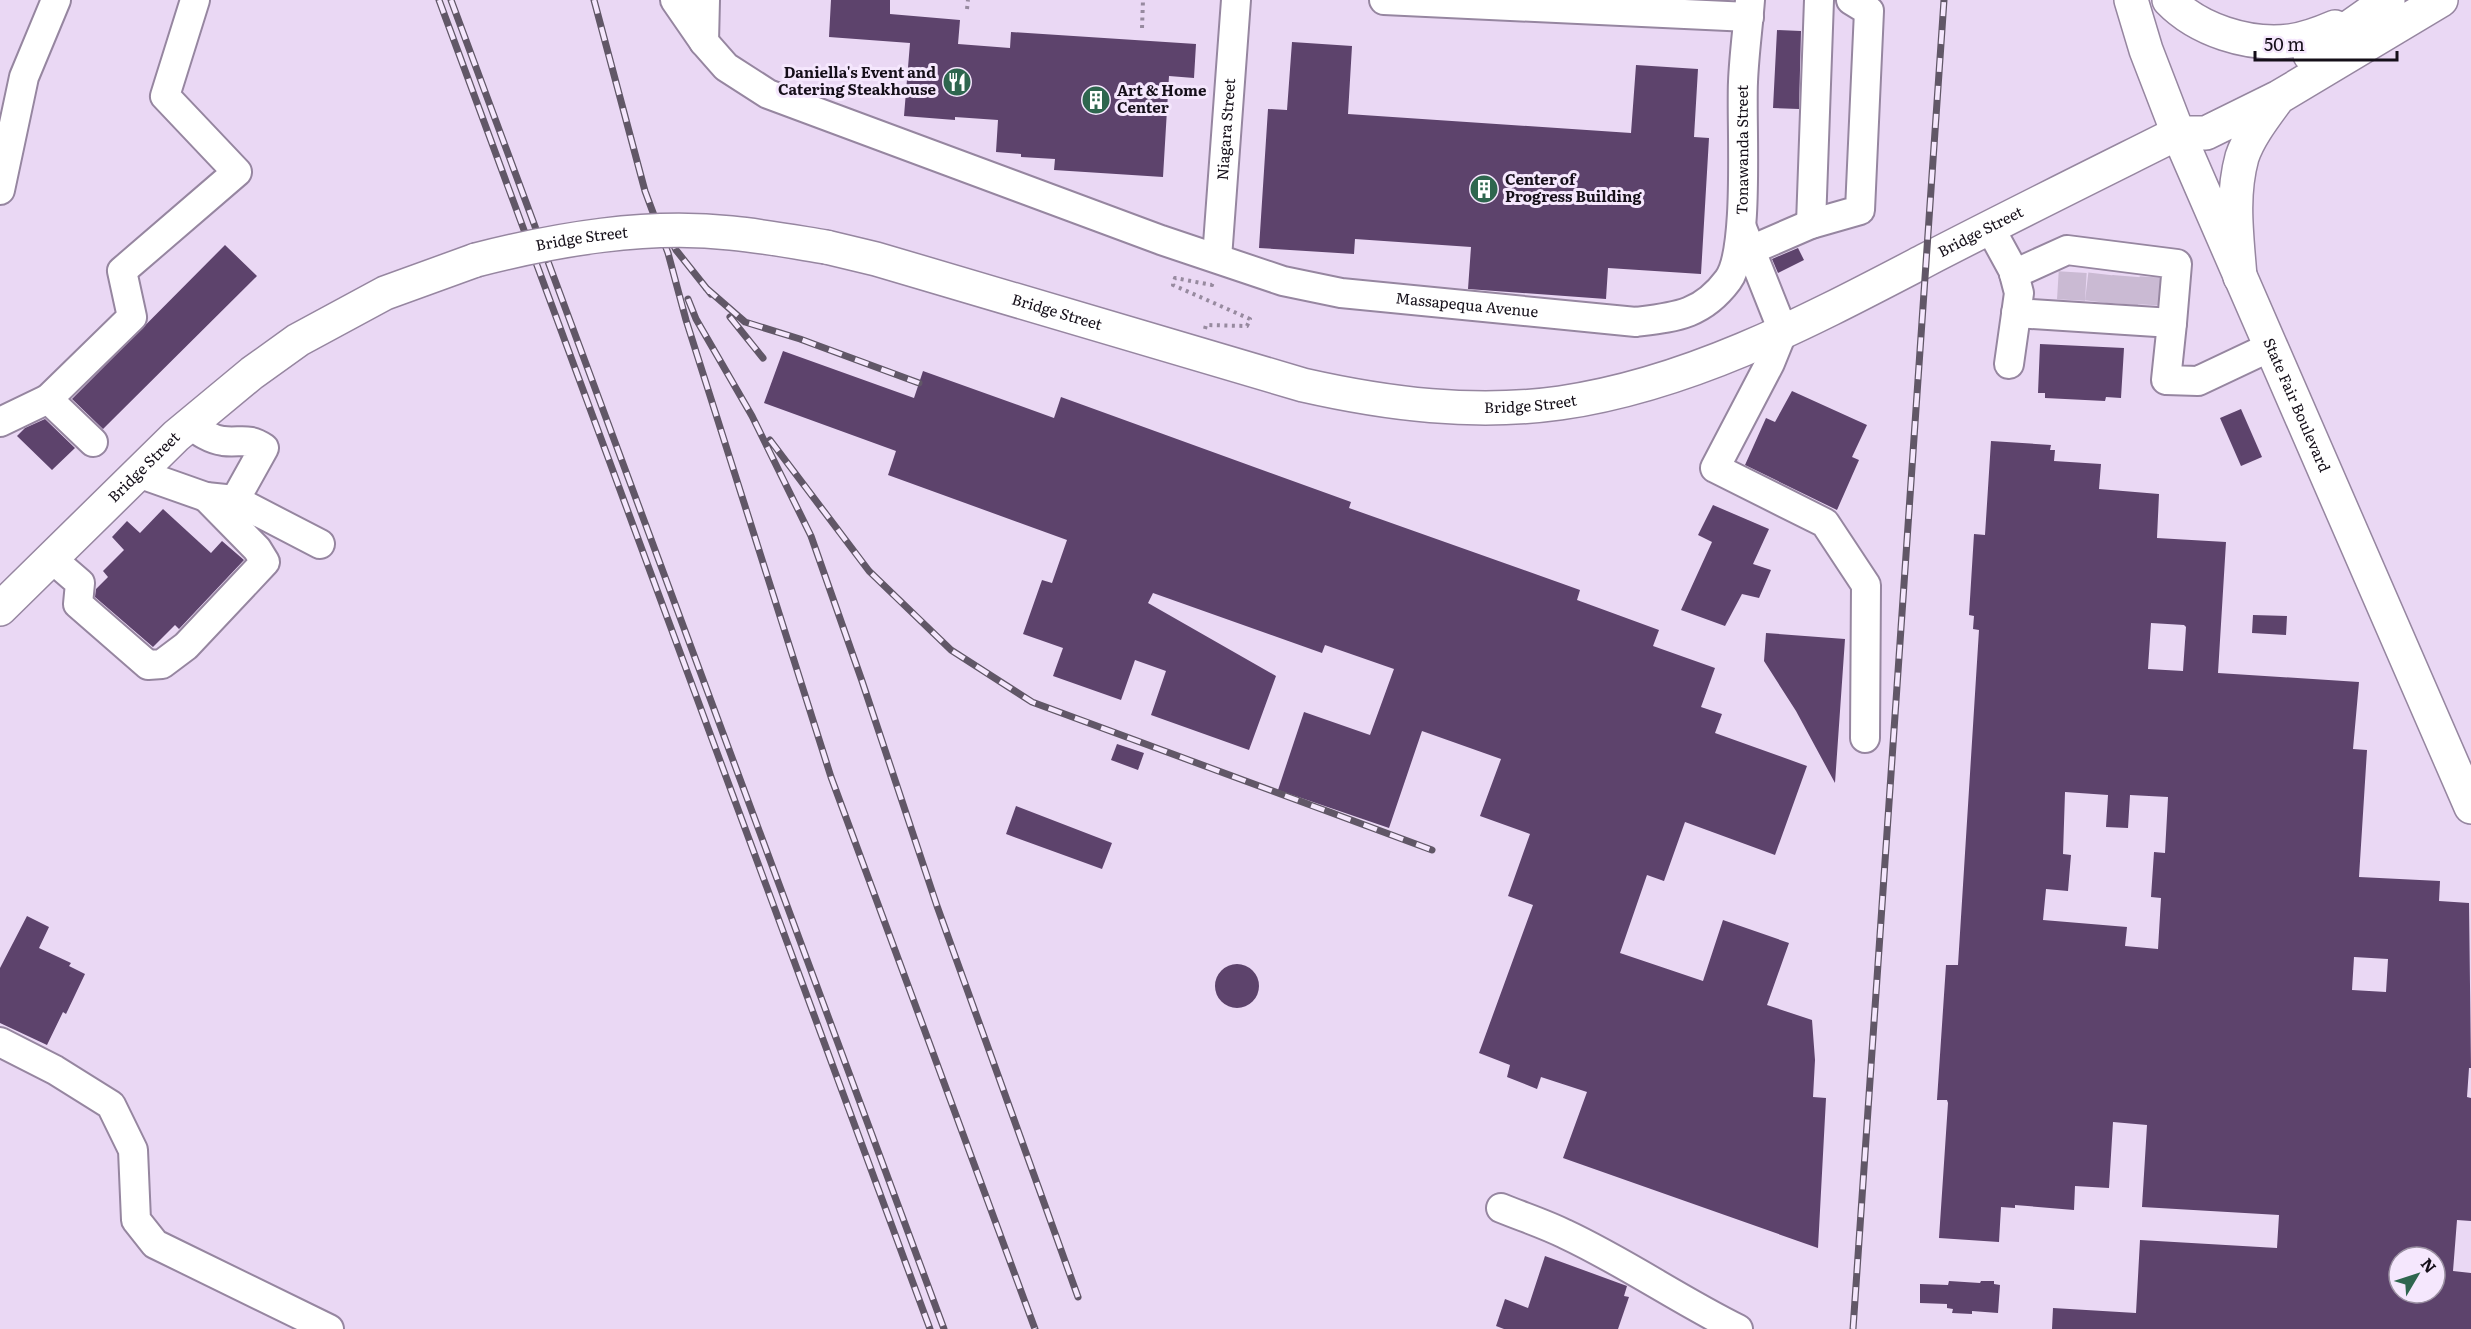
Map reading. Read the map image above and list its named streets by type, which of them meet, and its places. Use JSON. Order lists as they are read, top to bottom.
{
  "streets": {
    "main road": ["Bridge Street", "State Fair Boulevard"],
    "lane": ["Niagara Street", "Tonawanda Street", "Massapequa Avenue"]
  },
  "crossings": [
    ["Niagara Street", "Massapequa Avenue"],
    ["Tonawanda Street", "Massapequa Avenue"],
    ["Bridge Street", "State Fair Boulevard"]
  ],
  "places": {
    "restaurant": ["Daniella's Event and Catering Steakhouse"],
    "building": ["Art & Home Center", "Center of Progress Building"]
  },
  "scale_bar": "50 m",
  "north": "top right"
}
